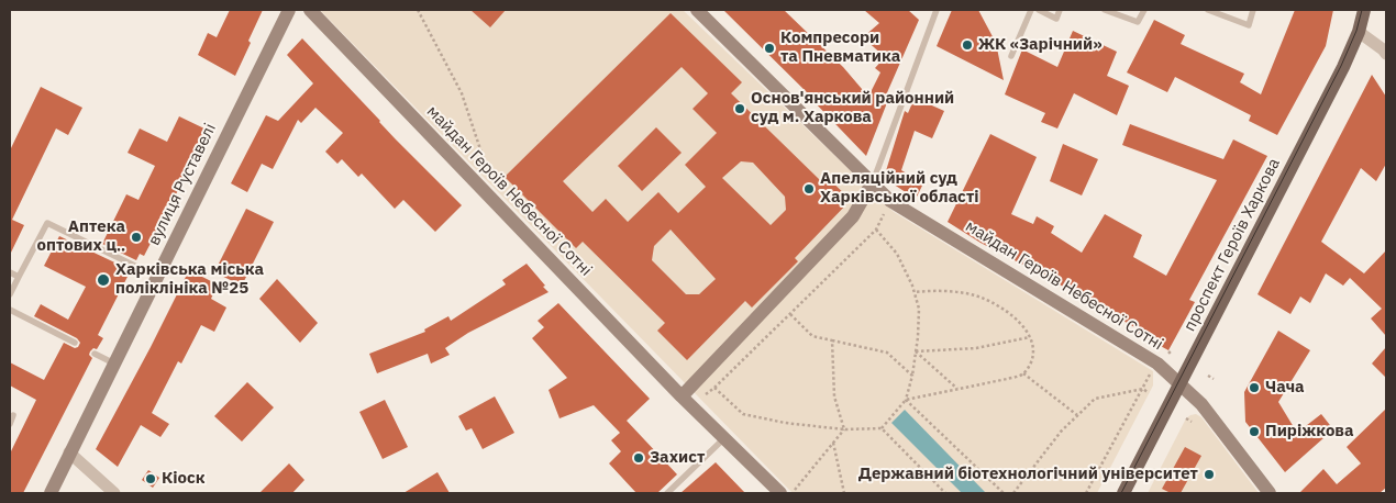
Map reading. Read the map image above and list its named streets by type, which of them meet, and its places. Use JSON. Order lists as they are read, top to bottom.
{
  "streets": {
    "main road": ["вулиця Руставелі", "майдан Героїв Небесної Сотні", "проспект Героїв Харкова"]
  },
  "crossings": [
    ["майдан Героїв Небесної Сотні", "проспект Героїв Харкова"]
  ],
  "places": [
    "ЖК «Зарічний»",
    "Компресори та Пневматика",
    "Основ'янський районний суд м. Харкова",
    "Апеляційний суд Харківської області",
    "Аптека оптових ц‥",
    "Харківська міська поліклініка №25",
    "Чача",
    "Пиріжкова",
    "Захист",
    "Державний біотехнологічний університет",
    "Кіоск"
  ]
}
